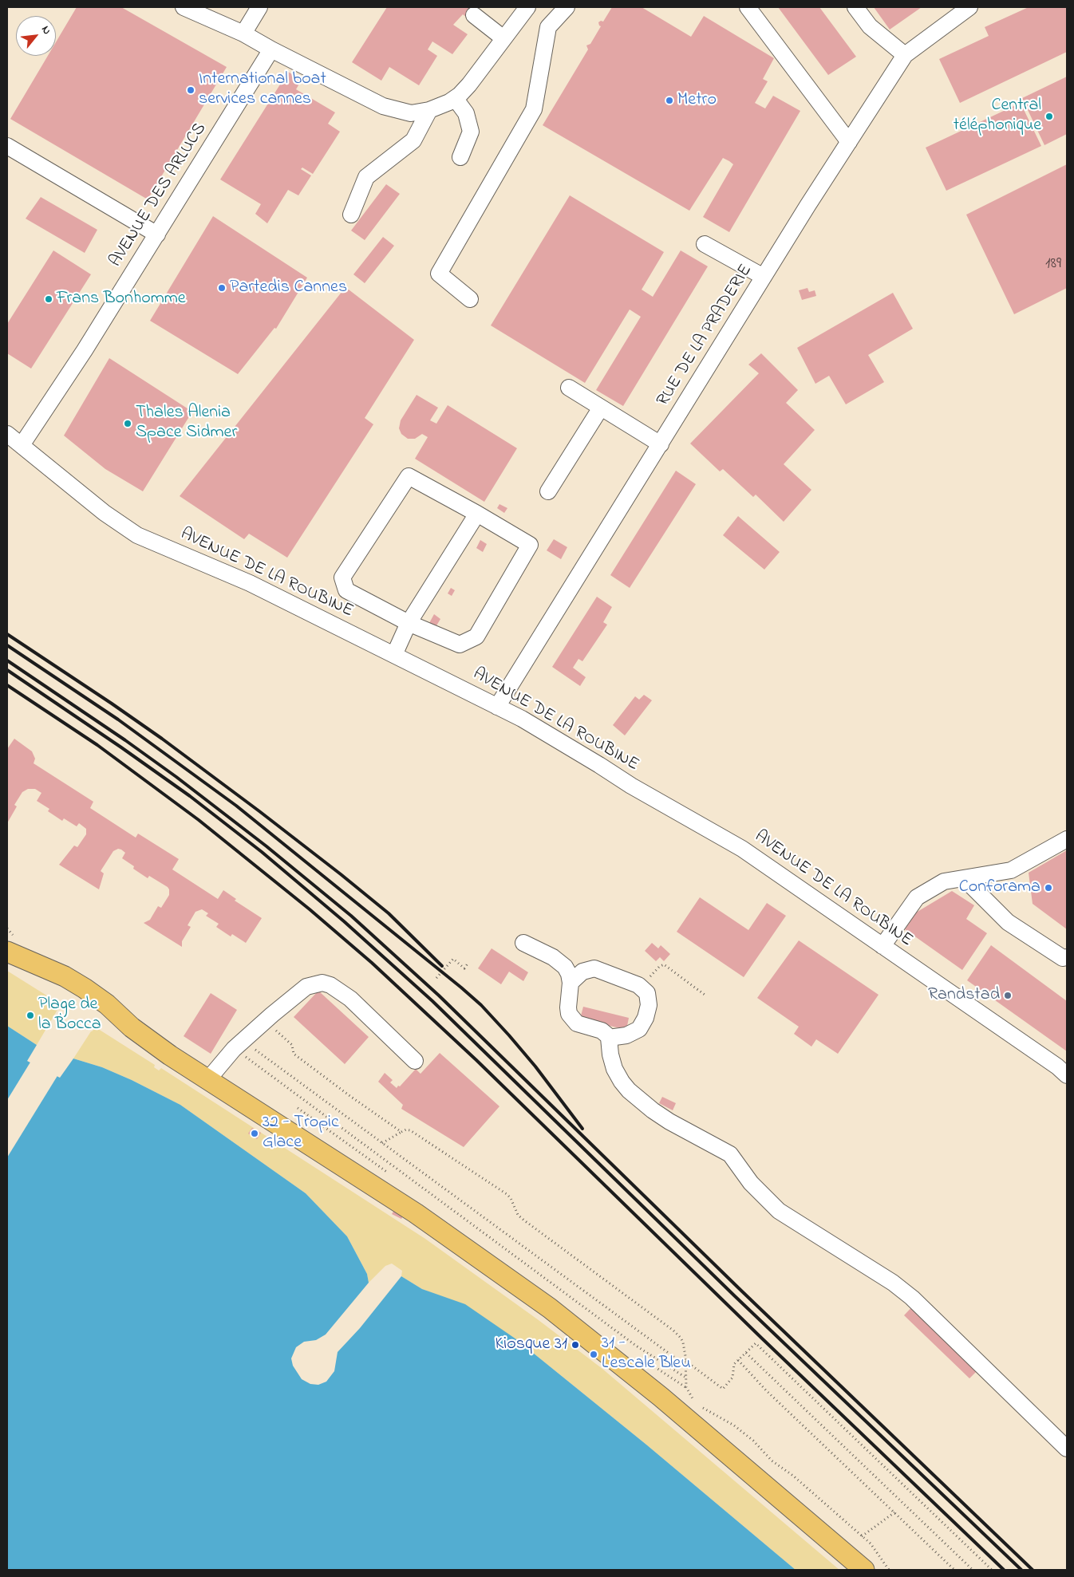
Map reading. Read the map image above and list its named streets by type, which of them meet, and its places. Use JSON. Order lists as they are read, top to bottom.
{
  "streets": {
    "street": ["AVENUE DES ARLUCS", "RUE DE LA PRADERIE", "AVENUE DE LA ROUBINE"]
  },
  "crossings": [
    ["AVENUE DES ARLUCS", "AVENUE DE LA ROUBINE"],
    ["RUE DE LA PRADERIE", "AVENUE DE LA ROUBINE"]
  ],
  "places": [
    "International boat services cannes",
    "Metro",
    "Central téléphonique",
    "Partedis Cannes",
    "Frans Bonhomme",
    "Thales Alenia Space Sidmer",
    "Conforama",
    "Randstad",
    "Plage de la Bocca",
    "32 - Tropic Glace",
    "Kiosque 31",
    "31 - L'escale Bleu"
  ],
  "house_numbers": ["189"],
  "north": "top right"
}
